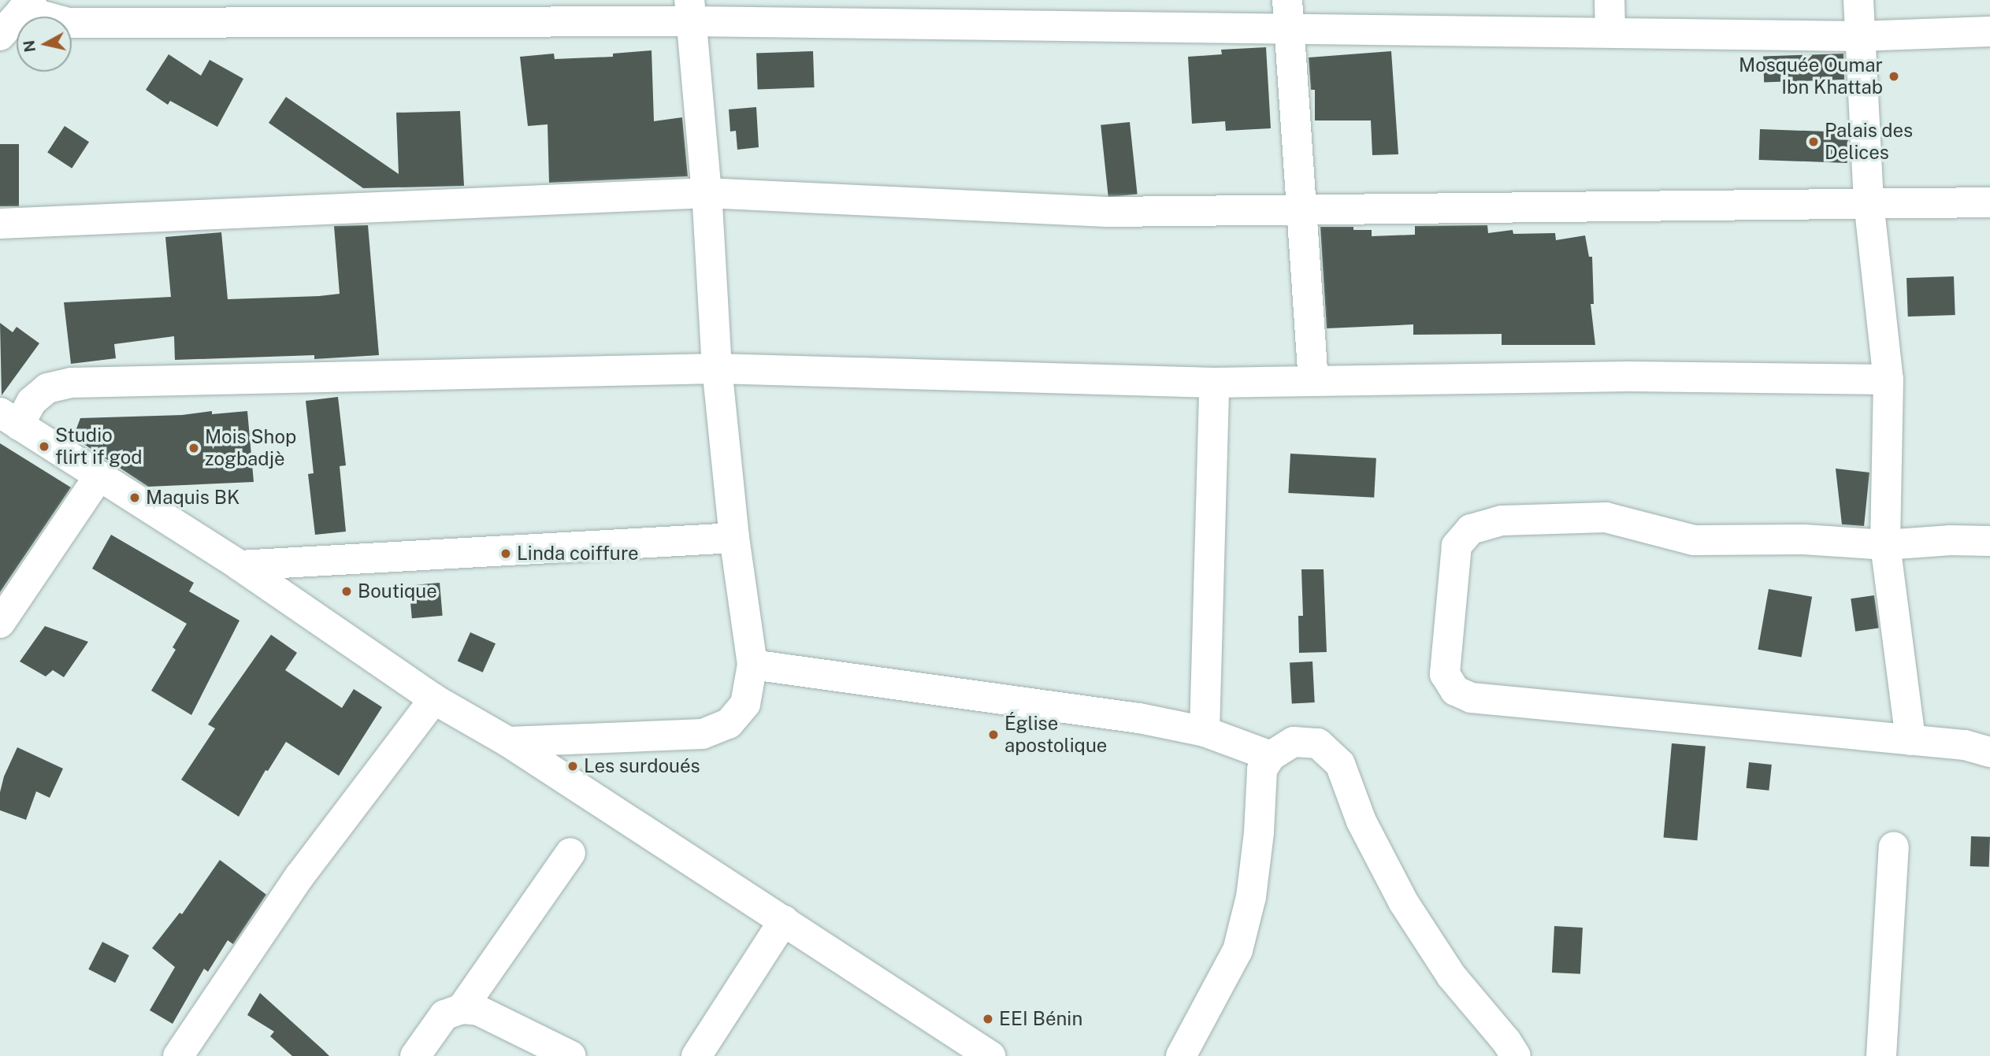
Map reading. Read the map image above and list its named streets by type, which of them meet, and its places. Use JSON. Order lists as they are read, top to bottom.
{
  "places": [
    "Mosquée Oumar Ibn Khattab",
    "Palais des Delices",
    "Studio flirt if god",
    "Mois Shop zogbadjè",
    "Maquis BK",
    "Linda coiffure",
    "Boutique",
    "Église apostolique",
    "Les surdoués",
    "EEI Bénin"
  ],
  "north": "left"
}
